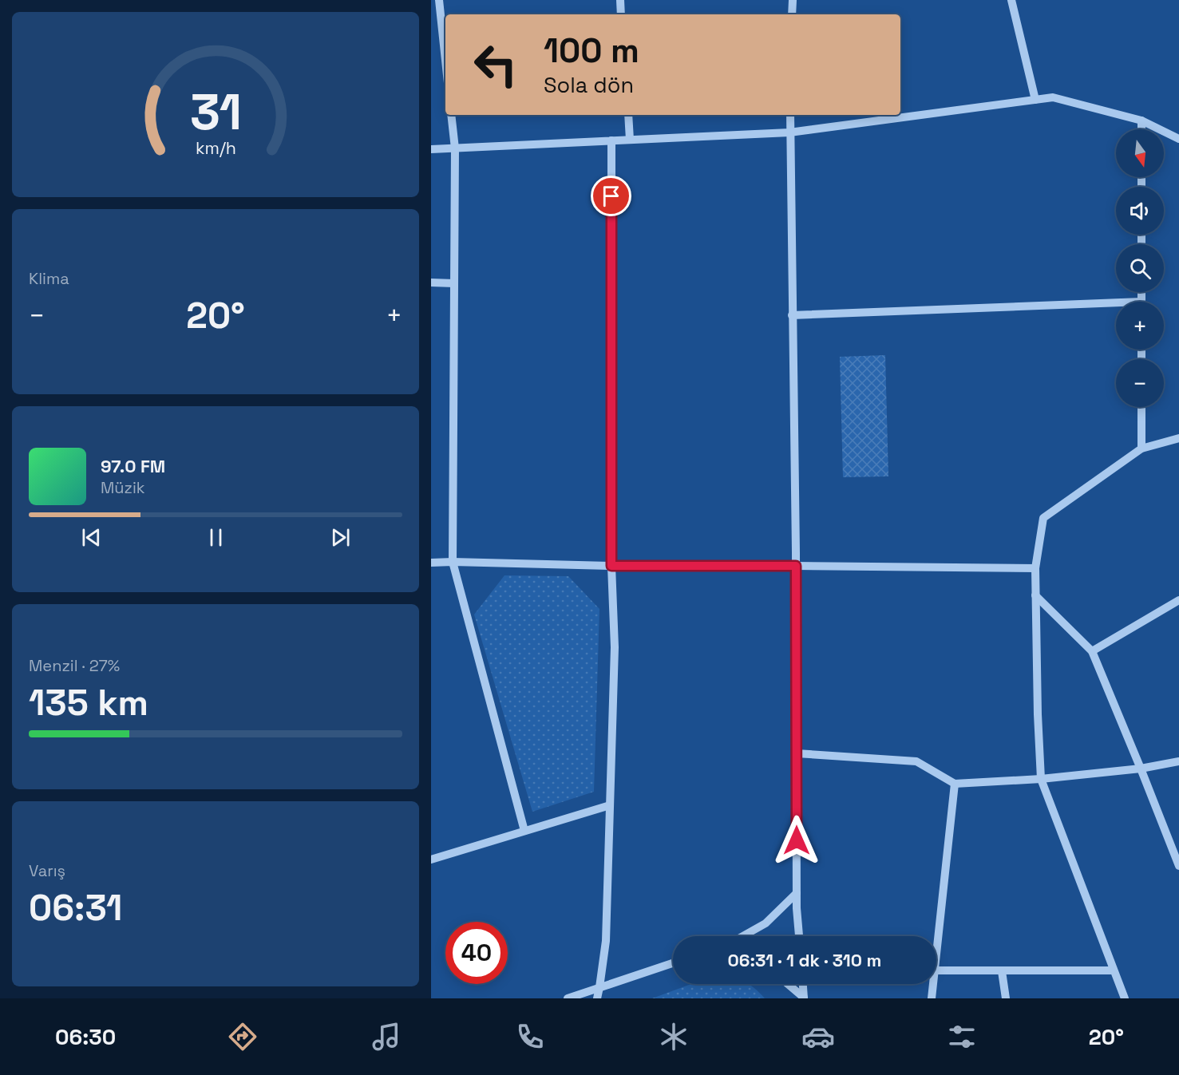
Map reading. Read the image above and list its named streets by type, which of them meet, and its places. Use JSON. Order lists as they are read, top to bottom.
{
  "north": "bottom",
  "page": {
    "turn": ["100 m", "Sola dön"],
    "map_buttons": ["+", "−"],
    "tile": [
      "Klima",
      ["Menzil · 27%", "135 km"],
      ["Varış", "06:31"]
    ],
    "heat": ["−", "20°", "+"],
    "song": ["97.0 FM", "Müzik"],
    "limit": "40",
    "trip": "06:31 · 1 dk · 310 m",
    "tabs": ["06:30", "20°"],
    "gauge": ["31", "km/h"]
  }
}
